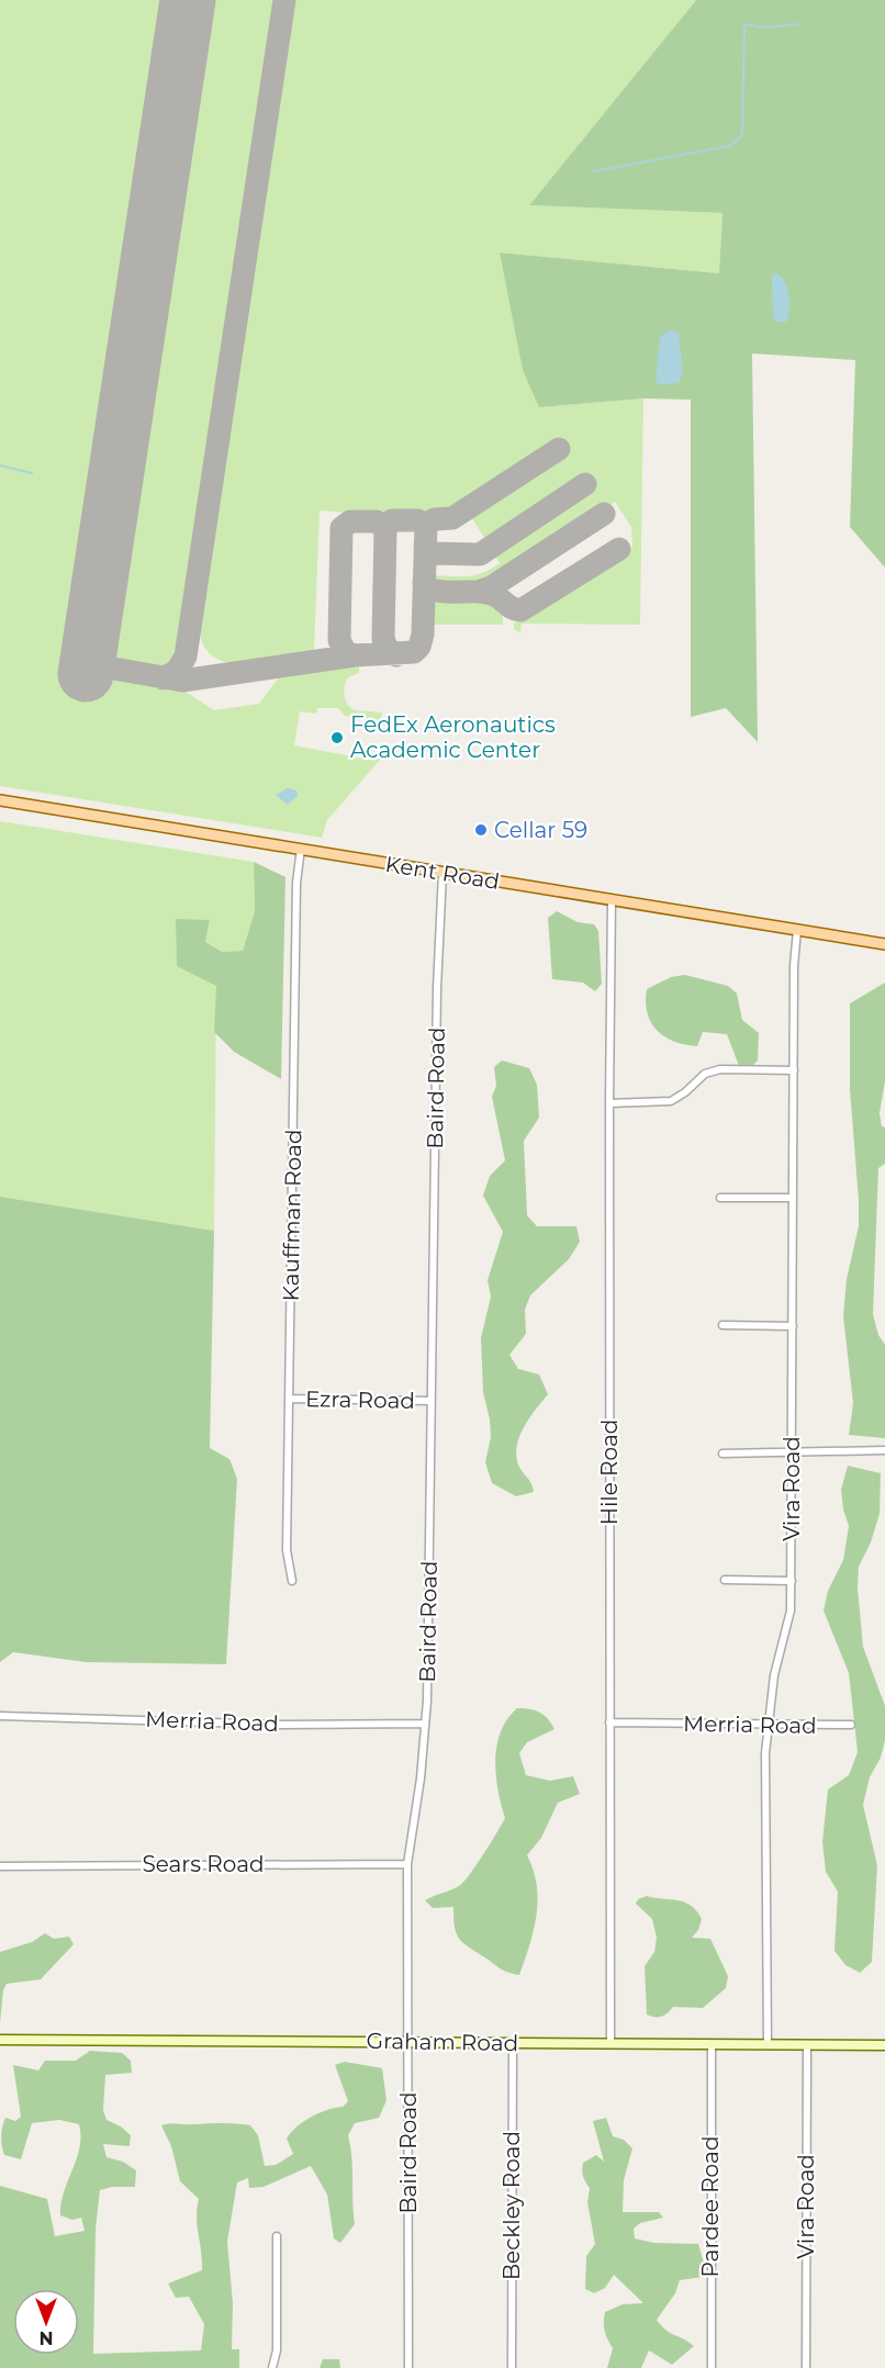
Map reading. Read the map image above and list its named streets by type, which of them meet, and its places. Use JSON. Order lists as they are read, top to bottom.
{
  "streets": {
    "main road": ["Kent Road", "Graham Road"],
    "street": [
      "Baird Road",
      "Kauffman Road",
      "Ezra Road",
      "Hile Road",
      "Vira Road",
      "Merria Road",
      "Sears Road",
      "Beckley Road",
      "Pardee Road"
    ]
  },
  "crossings": [
    ["Kent Road", "Baird Road"],
    ["Kent Road", "Kauffman Road"],
    ["Kent Road", "Hile Road"],
    ["Kent Road", "Vira Road"],
    ["Baird Road", "Ezra Road"],
    ["Baird Road", "Merria Road"],
    ["Baird Road", "Sears Road"],
    ["Baird Road", "Graham Road"],
    ["Kauffman Road", "Ezra Road"],
    ["Hile Road", "Merria Road"],
    ["Hile Road", "Graham Road"],
    ["Vira Road", "Merria Road"],
    ["Vira Road", "Graham Road"],
    ["Graham Road", "Beckley Road"],
    ["Graham Road", "Pardee Road"]
  ],
  "places": ["FedEx Aeronautics Academic Center", "Cellar 59"],
  "north": "bottom"
}
